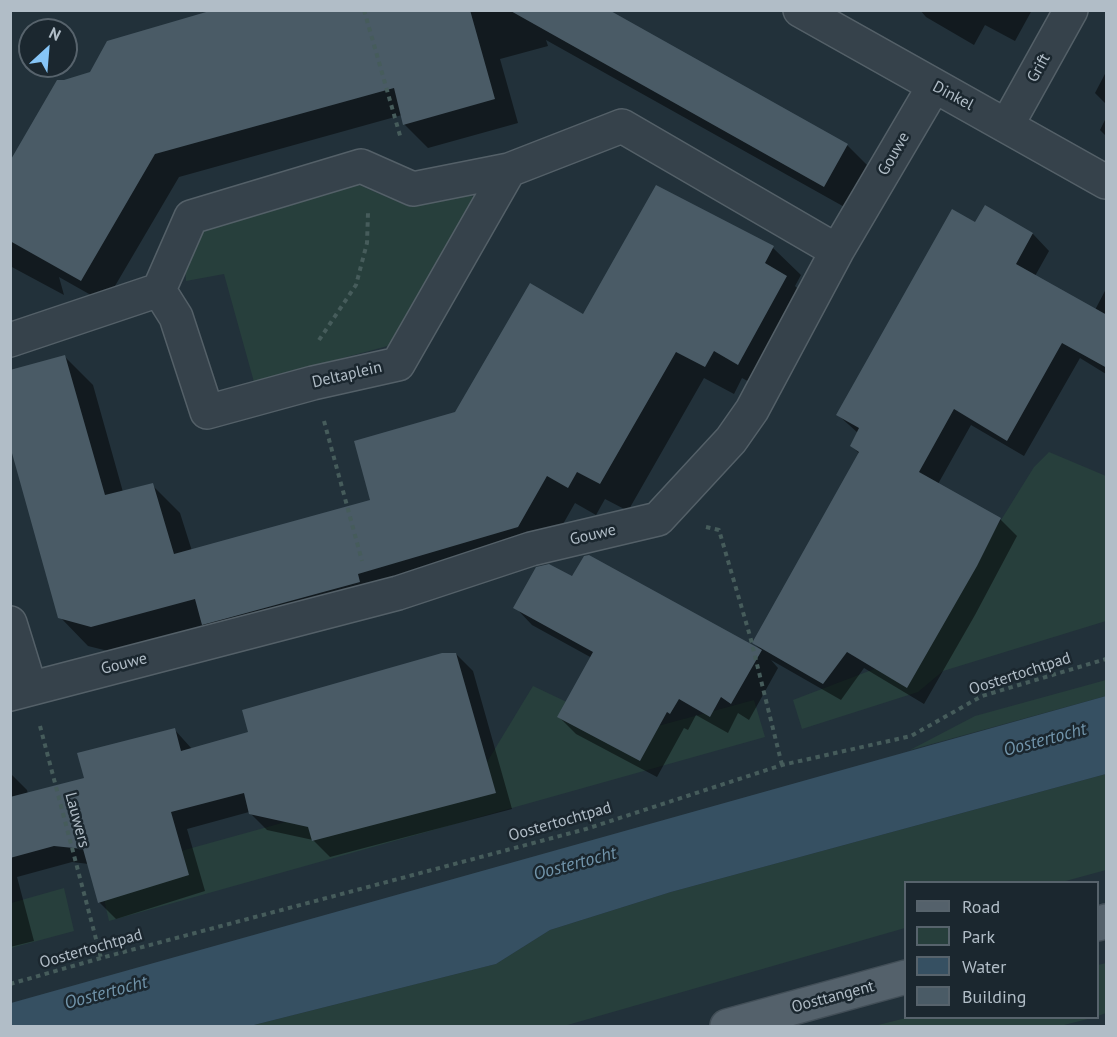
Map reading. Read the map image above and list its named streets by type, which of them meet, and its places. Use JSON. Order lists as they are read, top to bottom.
{
  "streets": {
    "main road": ["Oosttangent"],
    "street": [
      "Grift",
      "Dinkel",
      "Gouwe",
      "Deltaplein"
    ],
    "path": ["Oostertochtpad", "Lauwers"]
  },
  "crossings": [
    ["Grift", "Dinkel"],
    ["Dinkel", "Gouwe"],
    ["Gouwe", "Lauwers"],
    ["Oostertochtpad", "Lauwers"]
  ],
  "water": ["Oostertocht"],
  "legend": [
    "Road",
    "Park",
    "Water",
    "Building"
  ],
  "north": "top right"
}
